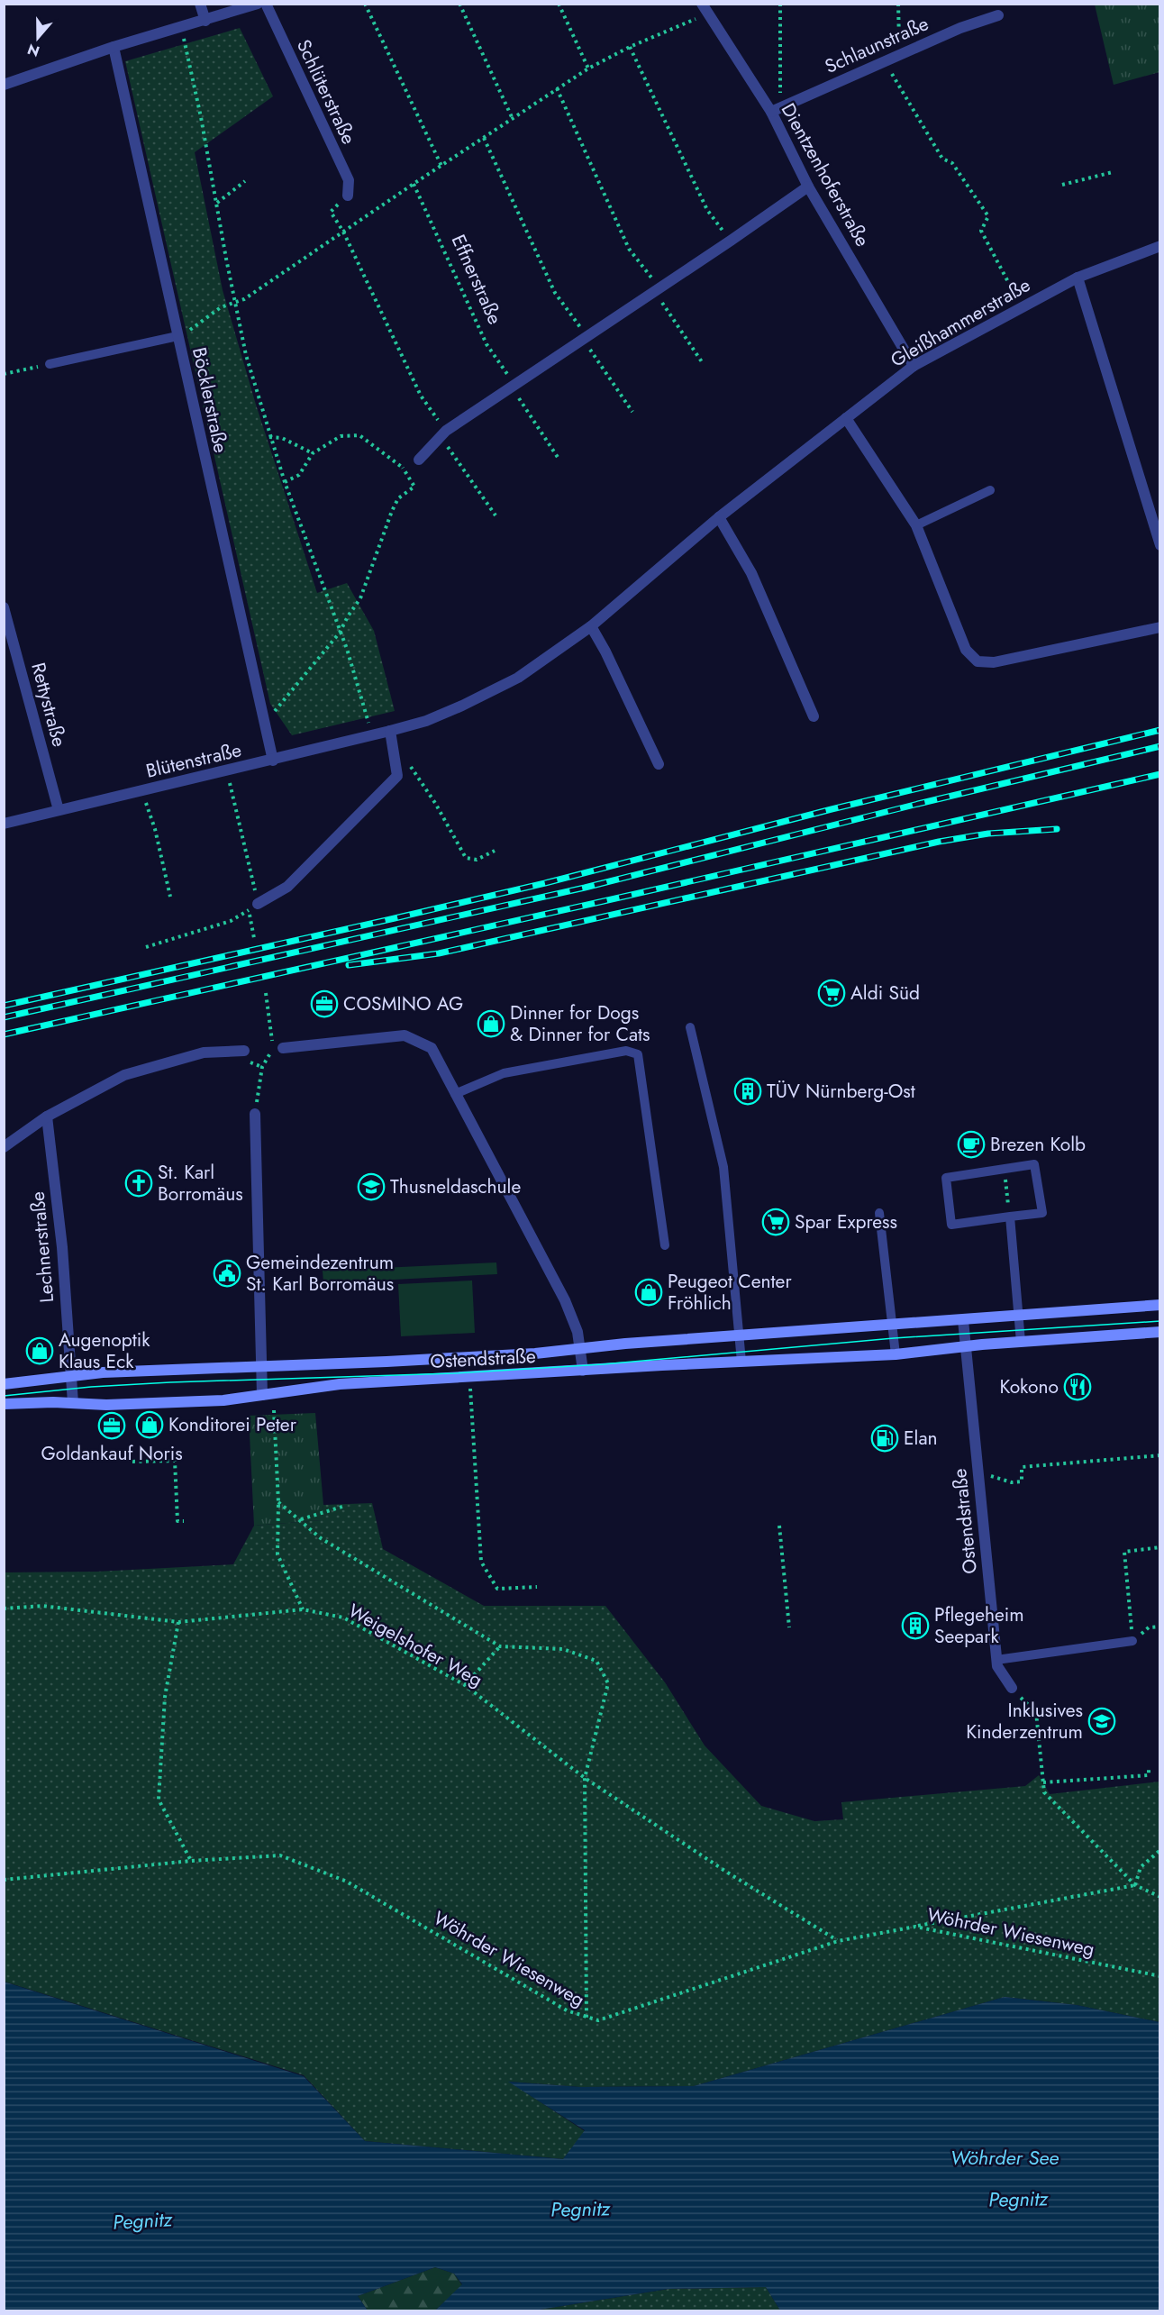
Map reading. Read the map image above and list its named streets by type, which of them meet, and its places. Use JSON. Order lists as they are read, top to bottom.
{
  "streets": {
    "main road": ["Ostendstraße"],
    "street": [
      "Schlaunstraße",
      "Schlüterstraße",
      "Dientzenhoferstraße",
      "Gleißhammerstraße",
      "Böcklerstraße",
      "Rettystraße",
      "Blütenstraße",
      "Lechnerstraße"
    ],
    "path": ["Effnerstraße", "Weigelshofer Weg", "Wöhrder Wiesenweg"]
  },
  "crossings": [
    ["Schlaunstraße", "Dientzenhoferstraße"],
    ["Dientzenhoferstraße", "Gleißhammerstraße"],
    ["Gleißhammerstraße", "Blütenstraße"],
    ["Böcklerstraße", "Blütenstraße"],
    ["Rettystraße", "Blütenstraße"],
    ["Lechnerstraße", "Ostendstraße"],
    ["Weigelshofer Weg", "Wöhrder Wiesenweg"]
  ],
  "water": ["Wöhrder See", "Pegnitz"],
  "places": {
    "supermarket": ["Aldi Süd", "Spar Express"],
    "office": ["COSMINO AG", "Goldankauf Noris"],
    "shop": [
      "Dinner for Dogs & Dinner for Cats",
      "Peugeot Center Fröhlich",
      "Augenoptik Klaus Eck",
      "Konditorei Peter"
    ],
    "building": ["TÜV Nürnberg-Ost", "Pflegeheim Seepark"],
    "cafe": ["Brezen Kolb"],
    "church": ["St. Karl Borromäus"],
    "school or university": ["Thusneldaschule", "Inklusives Kinderzentrum"],
    "public building": ["Gemeindezentrum St. Karl Borromäus"],
    "restaurant": ["Kokono"],
    "fuel station": ["Elan"]
  },
  "north": "bottom"
}
